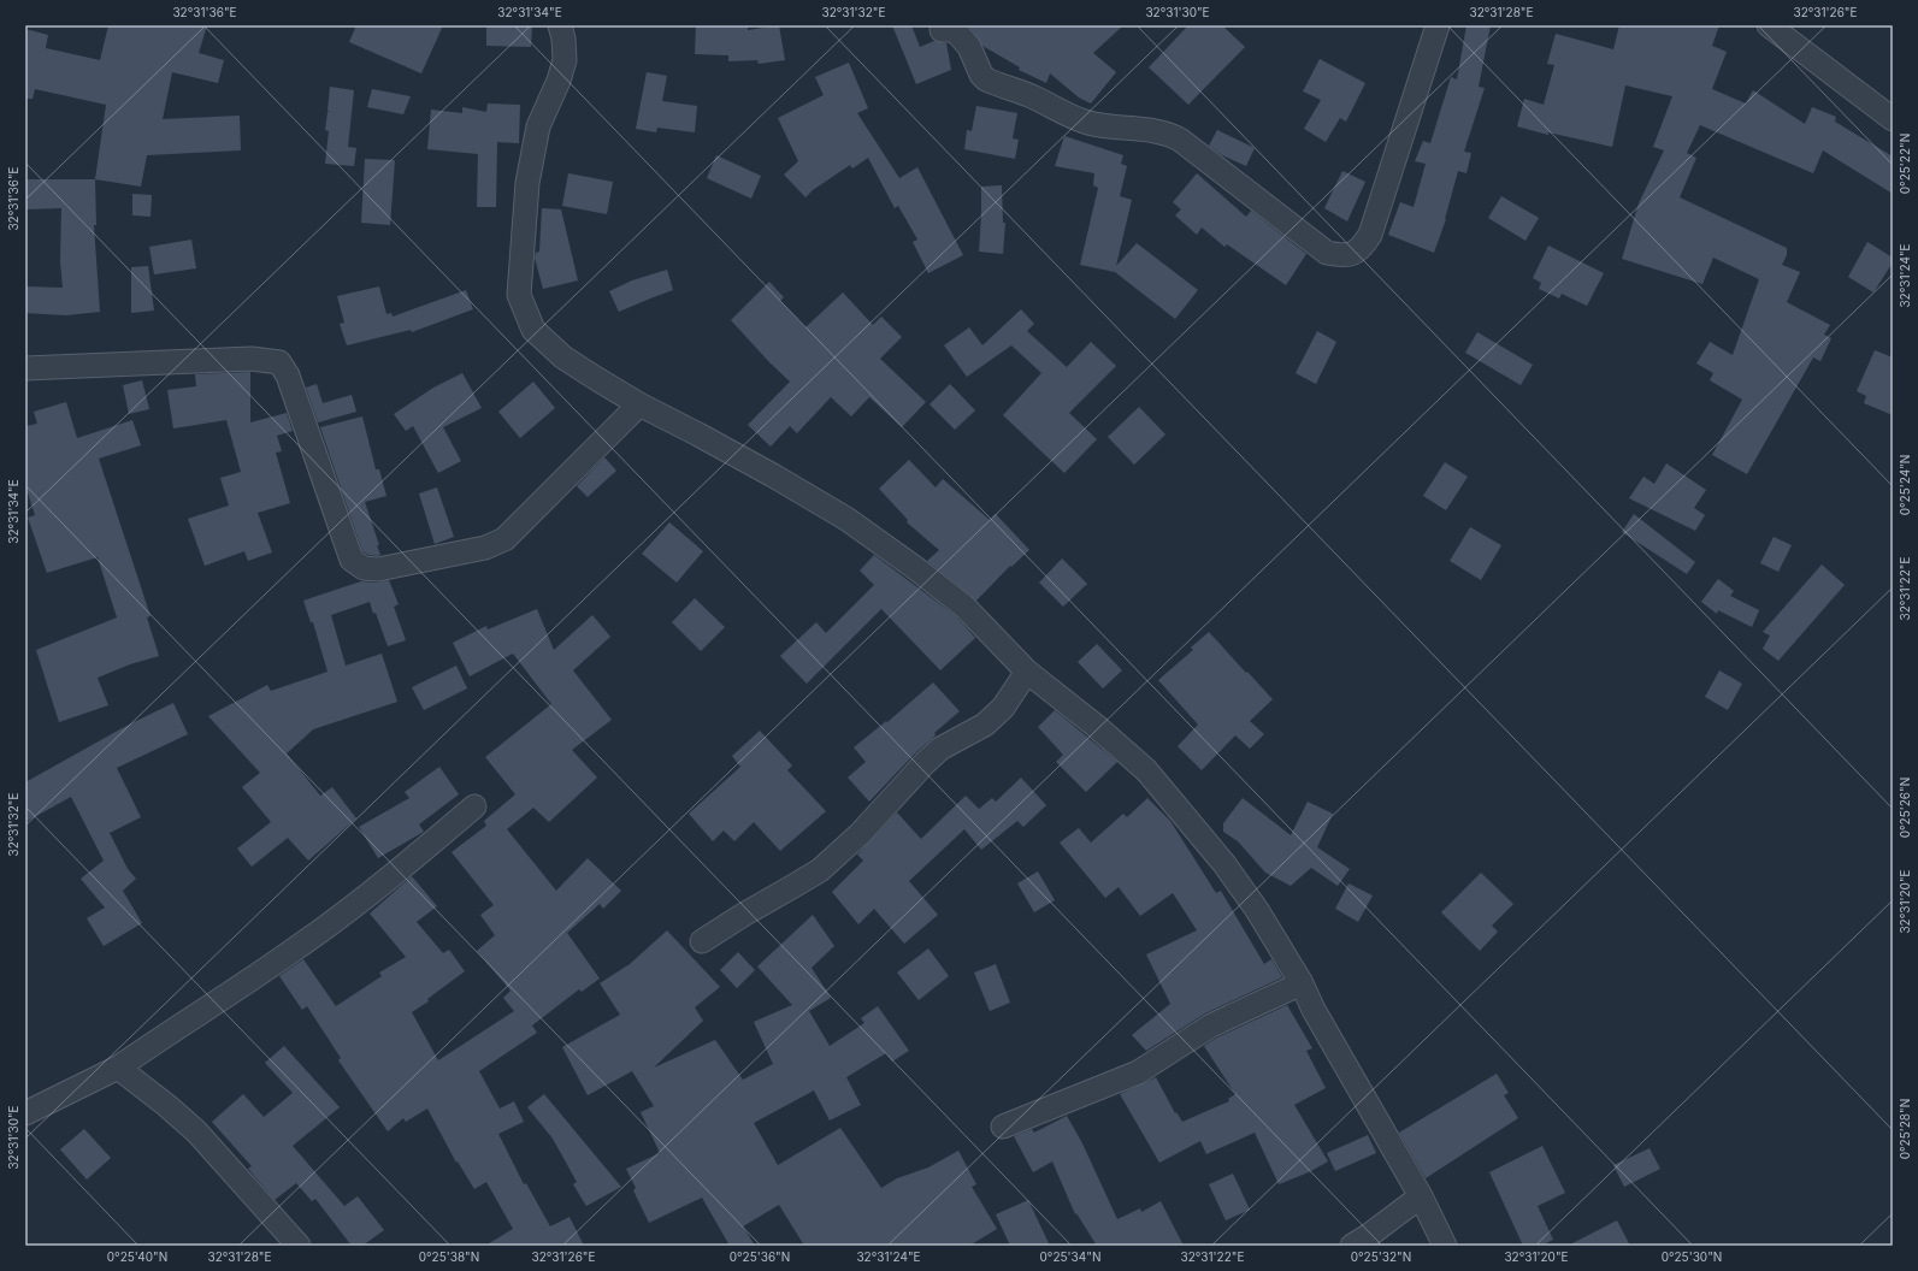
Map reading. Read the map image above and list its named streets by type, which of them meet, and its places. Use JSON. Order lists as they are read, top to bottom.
{
  "coordinates": [
    "32°31'36\"E",
    "32°31'34\"E",
    "32°31'32\"E",
    "32°31'30\"E",
    "32°31'28\"E",
    "32°31'26\"E",
    "0°25'22\"N",
    "32°31'24\"E",
    "0°25'24\"N",
    "32°31'22\"E",
    "0°25'26\"N",
    "32°31'20\"E",
    "0°25'28\"N",
    "0°25'40\"N",
    "0°25'38\"N",
    "0°25'36\"N",
    "0°25'34\"N",
    "0°25'32\"N",
    "0°25'30\"N"
  ]
}
